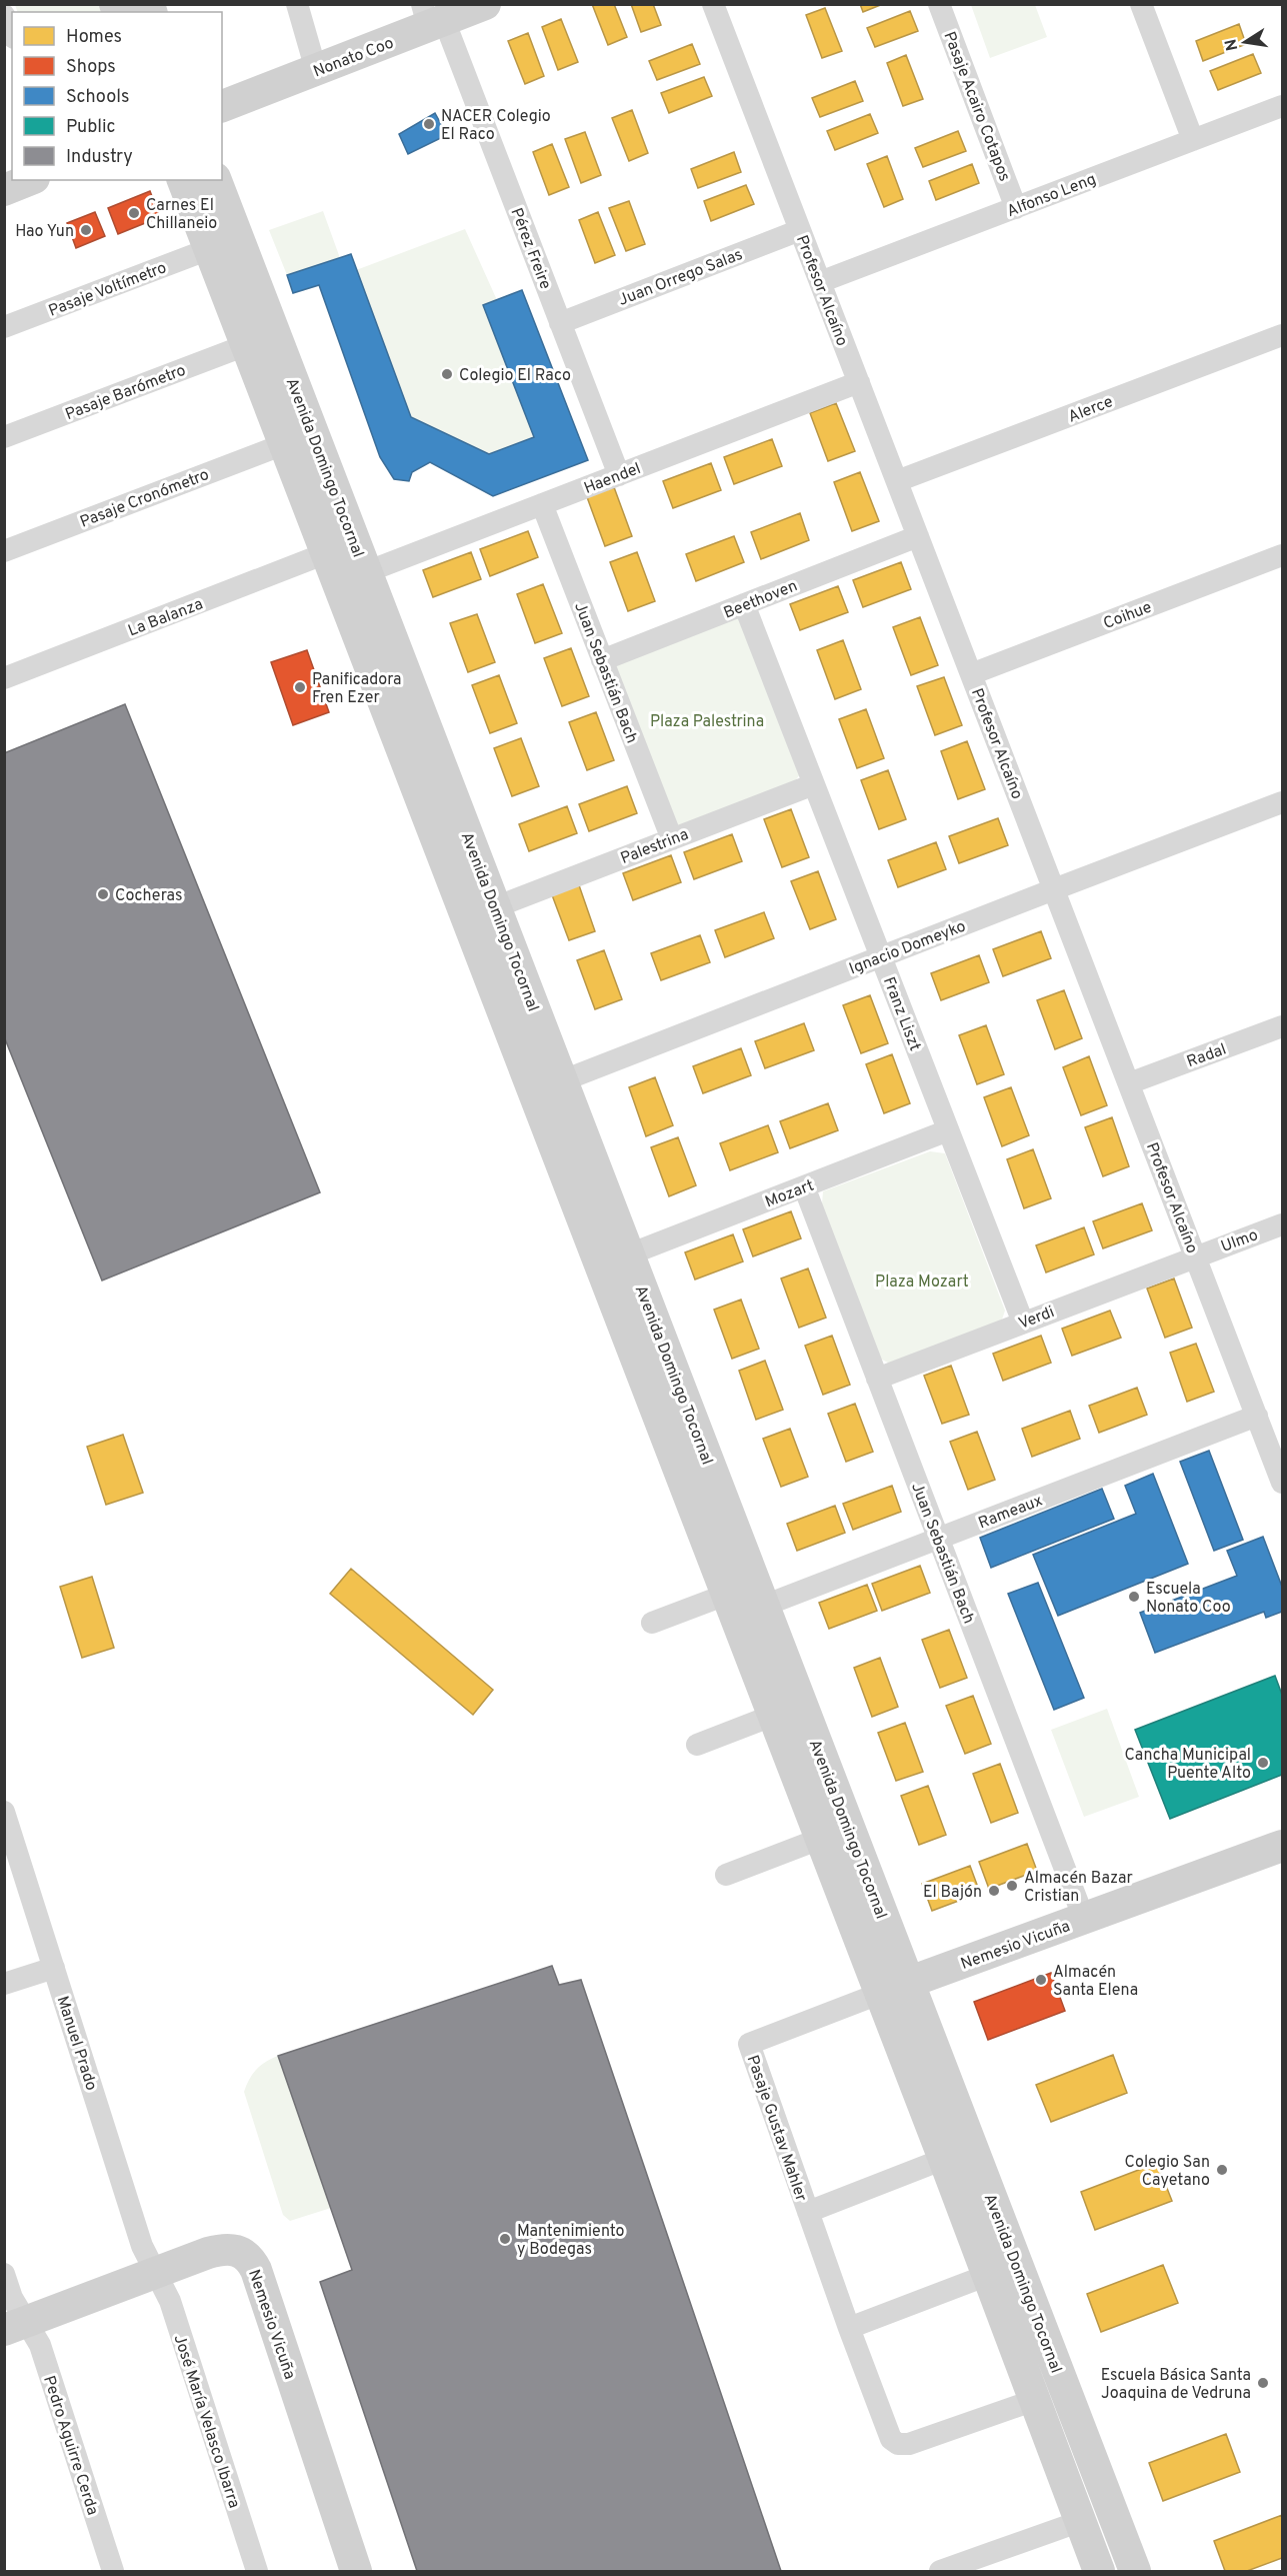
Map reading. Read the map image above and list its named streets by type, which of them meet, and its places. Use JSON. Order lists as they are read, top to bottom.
{
  "streets": {
    "main road": ["Nonato Coo", "Avenida Domingo Tocornal", "Nemesio Vicuña"],
    "street": [
      "Pasaje Acairo Cotapos",
      "Alfonso Leng",
      "Pérez Freire",
      "Juan Orrego Salas",
      "Pasaje Voltímetro",
      "Profesor Alcaíno",
      "Pasaje Barómetro",
      "Alerce",
      "Haendel",
      "Pasaje Cronómetro",
      "Beethoven",
      "Coihue",
      "La Balanza",
      "Juan Sebastián Bach",
      "Palestrina",
      "Ignacio Domeyko",
      "Franz Liszt",
      "Radal",
      "Mozart",
      "Ulmo",
      "Verdi",
      "Rameaux",
      "Manuel Prado",
      "Pasaje Gustav Mahler",
      "José María Velasco Ibarra",
      "Pedro Aguirre Cerda"
    ]
  },
  "crossings": [
    ["Nonato Coo", "Pérez Freire"],
    ["Pasaje Acairo Cotapos", "Alfonso Leng"],
    ["Alfonso Leng", "Profesor Alcaíno"],
    ["Pérez Freire", "Juan Orrego Salas"],
    ["Pérez Freire", "Haendel"],
    ["Juan Orrego Salas", "Profesor Alcaíno"],
    ["Pasaje Voltímetro", "Avenida Domingo Tocornal"],
    ["Profesor Alcaíno", "Alerce"],
    ["Profesor Alcaíno", "Haendel"],
    ["Profesor Alcaíno", "Beethoven"],
    ["Profesor Alcaíno", "Coihue"],
    ["Profesor Alcaíno", "Ignacio Domeyko"],
    ["Profesor Alcaíno", "Radal"],
    ["Profesor Alcaíno", "Ulmo"],
    ["Profesor Alcaíno", "Verdi"],
    ["Profesor Alcaíno", "Rameaux"],
    ["Pasaje Barómetro", "Avenida Domingo Tocornal"],
    ["Avenida Domingo Tocornal", "Haendel"],
    ["Avenida Domingo Tocornal", "Pasaje Cronómetro"],
    ["Avenida Domingo Tocornal", "La Balanza"],
    ["Avenida Domingo Tocornal", "Palestrina"],
    ["Avenida Domingo Tocornal", "Ignacio Domeyko"],
    ["Avenida Domingo Tocornal", "Mozart"],
    ["Avenida Domingo Tocornal", "Rameaux"],
    ["Avenida Domingo Tocornal", "Nemesio Vicuña"],
    ["Avenida Domingo Tocornal", "Pasaje Gustav Mahler"],
    ["Haendel", "Juan Sebastián Bach"],
    ["Beethoven", "Juan Sebastián Bach"],
    ["Beethoven", "Franz Liszt"],
    ["Juan Sebastián Bach", "Palestrina"],
    ["Juan Sebastián Bach", "Mozart"],
    ["Juan Sebastián Bach", "Verdi"],
    ["Juan Sebastián Bach", "Rameaux"],
    ["Juan Sebastián Bach", "Nemesio Vicuña"],
    ["Palestrina", "Franz Liszt"],
    ["Ignacio Domeyko", "Franz Liszt"],
    ["Franz Liszt", "Mozart"],
    ["Franz Liszt", "Verdi"],
    ["Ulmo", "Verdi"],
    ["Nemesio Vicuña", "Manuel Prado"],
    ["Nemesio Vicuña", "Pasaje Gustav Mahler"],
    ["Nemesio Vicuña", "José María Velasco Ibarra"],
    ["Nemesio Vicuña", "Pedro Aguirre Cerda"],
    ["Manuel Prado", "José María Velasco Ibarra"]
  ],
  "parks": ["Plaza Palestrina", "Plaza Mozart"],
  "places": [
    "NACER Colegio El Raco",
    "Carnes El Chillaneio",
    "Hao Yun",
    "Colegio El Raco",
    "Panificadora Fren Ezer",
    "Cocheras",
    "Escuela Nonato Coo",
    "Cancha Municipal Puente Alto",
    "Almacén Bazar Cristian",
    "El Bajón",
    "Almacén Santa Elena",
    "Colegio San Cayetano",
    "Mantenimiento y Bodegas",
    "Escuela Básica Santa Joaquina de Vedruna"
  ],
  "legend": [
    "Homes",
    "Shops",
    "Schools",
    "Public",
    "Industry"
  ],
  "north": "left"
}
